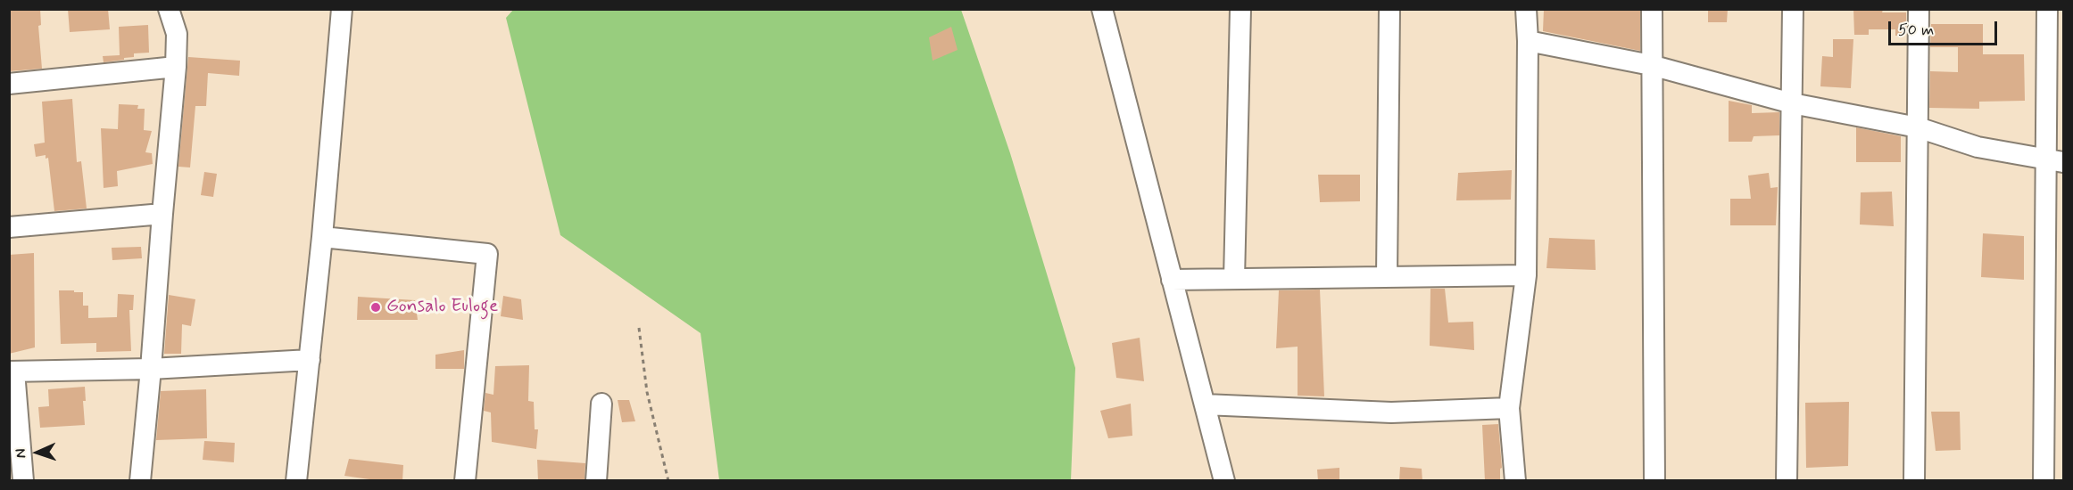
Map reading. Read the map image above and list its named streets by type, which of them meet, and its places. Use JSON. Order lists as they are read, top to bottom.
{
  "places": ["Gonsalo Euloge"],
  "scale_bar": "50 m",
  "north": "left"
}
